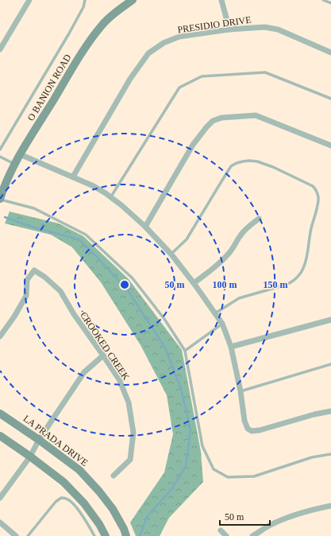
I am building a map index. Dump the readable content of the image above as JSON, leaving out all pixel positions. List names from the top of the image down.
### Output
{
  "streets": {
    "main road": ["O BANION ROAD", "LA PRADA DRIVE"],
    "street": ["PRESIDIO DRIVE", "CROOKED CREEK"]
  },
  "scale_bar": "50 m",
  "rings": ["50 m", "100 m", "150 m"]
}
